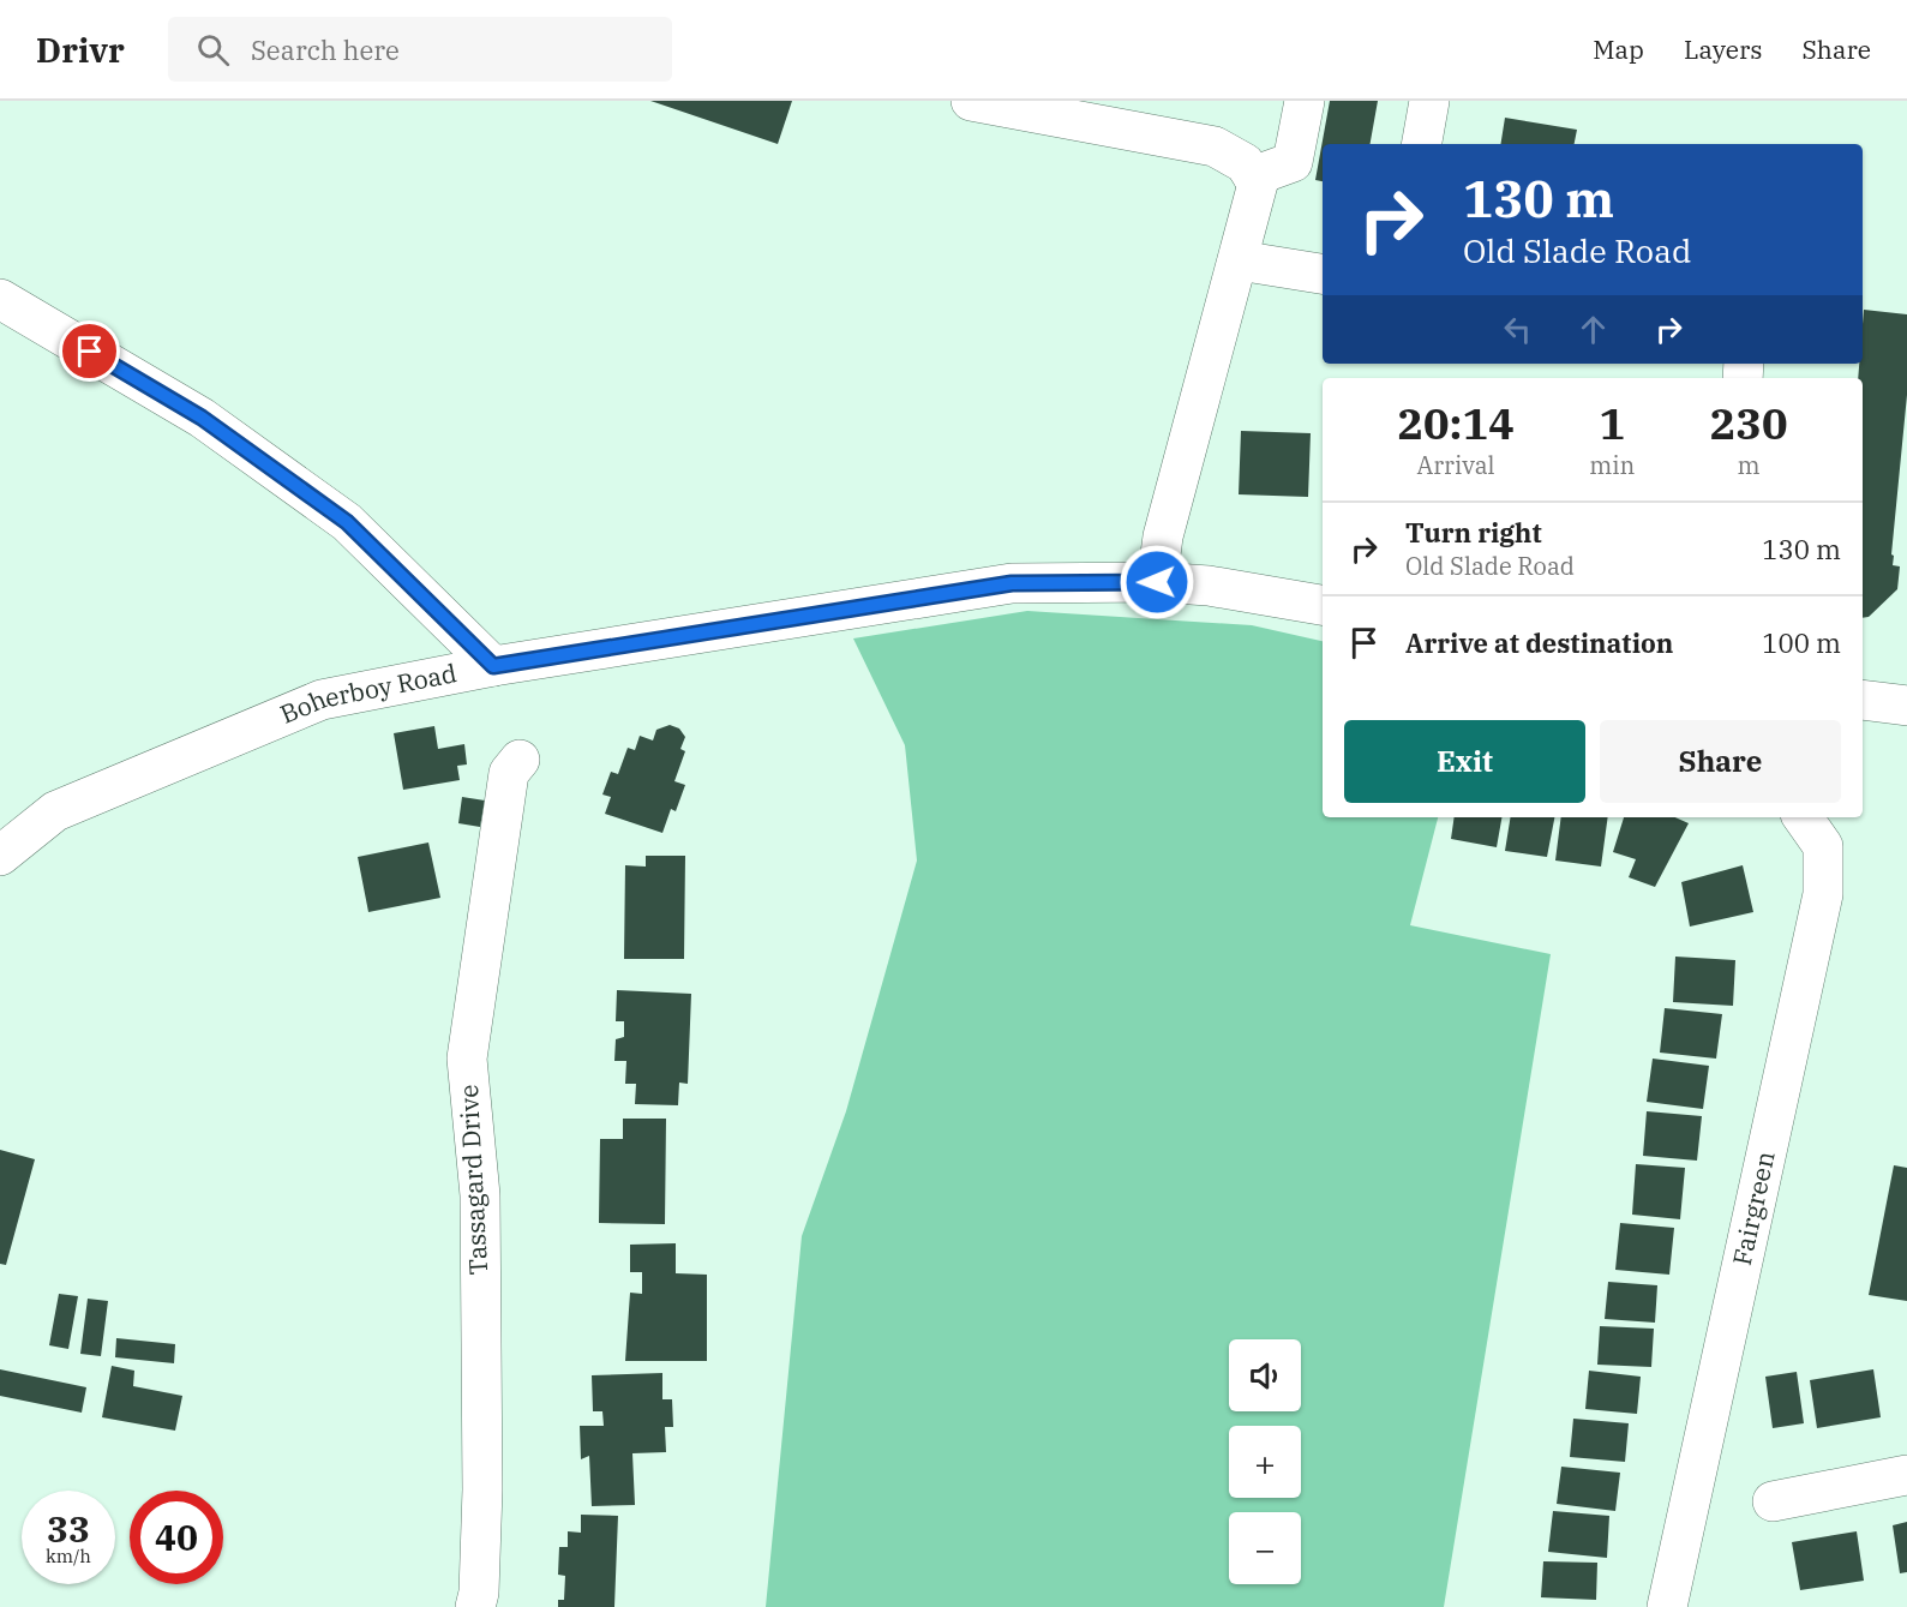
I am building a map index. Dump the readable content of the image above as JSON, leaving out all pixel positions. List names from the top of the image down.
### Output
{
  "streets": {
    "street": ["Boherboy Road", "Tassagard Drive", "Fairgreen"]
  },
  "page": {
    "header": "Drivr",
    "search": "Search here",
    "nav": ["Map", "Layers", "Share"],
    "turn": ["130 m", "Old Slade Road"],
    "eta": [
      "20:14",
      "Arrival",
      "1",
      "min",
      "230",
      "m"
    ],
    "list": [
      {
        "name": "Turn right",
        "note": "Old Slade Road",
        "value": "130 m"
      },
      {
        "name": "Arrive at destination",
        "value": "100 m"
      }
    ],
    "buttons": ["Exit", "Share"],
    "map_buttons": ["+", "−"],
    "speed": "33 km/h",
    "limit": "40"
  }
}
